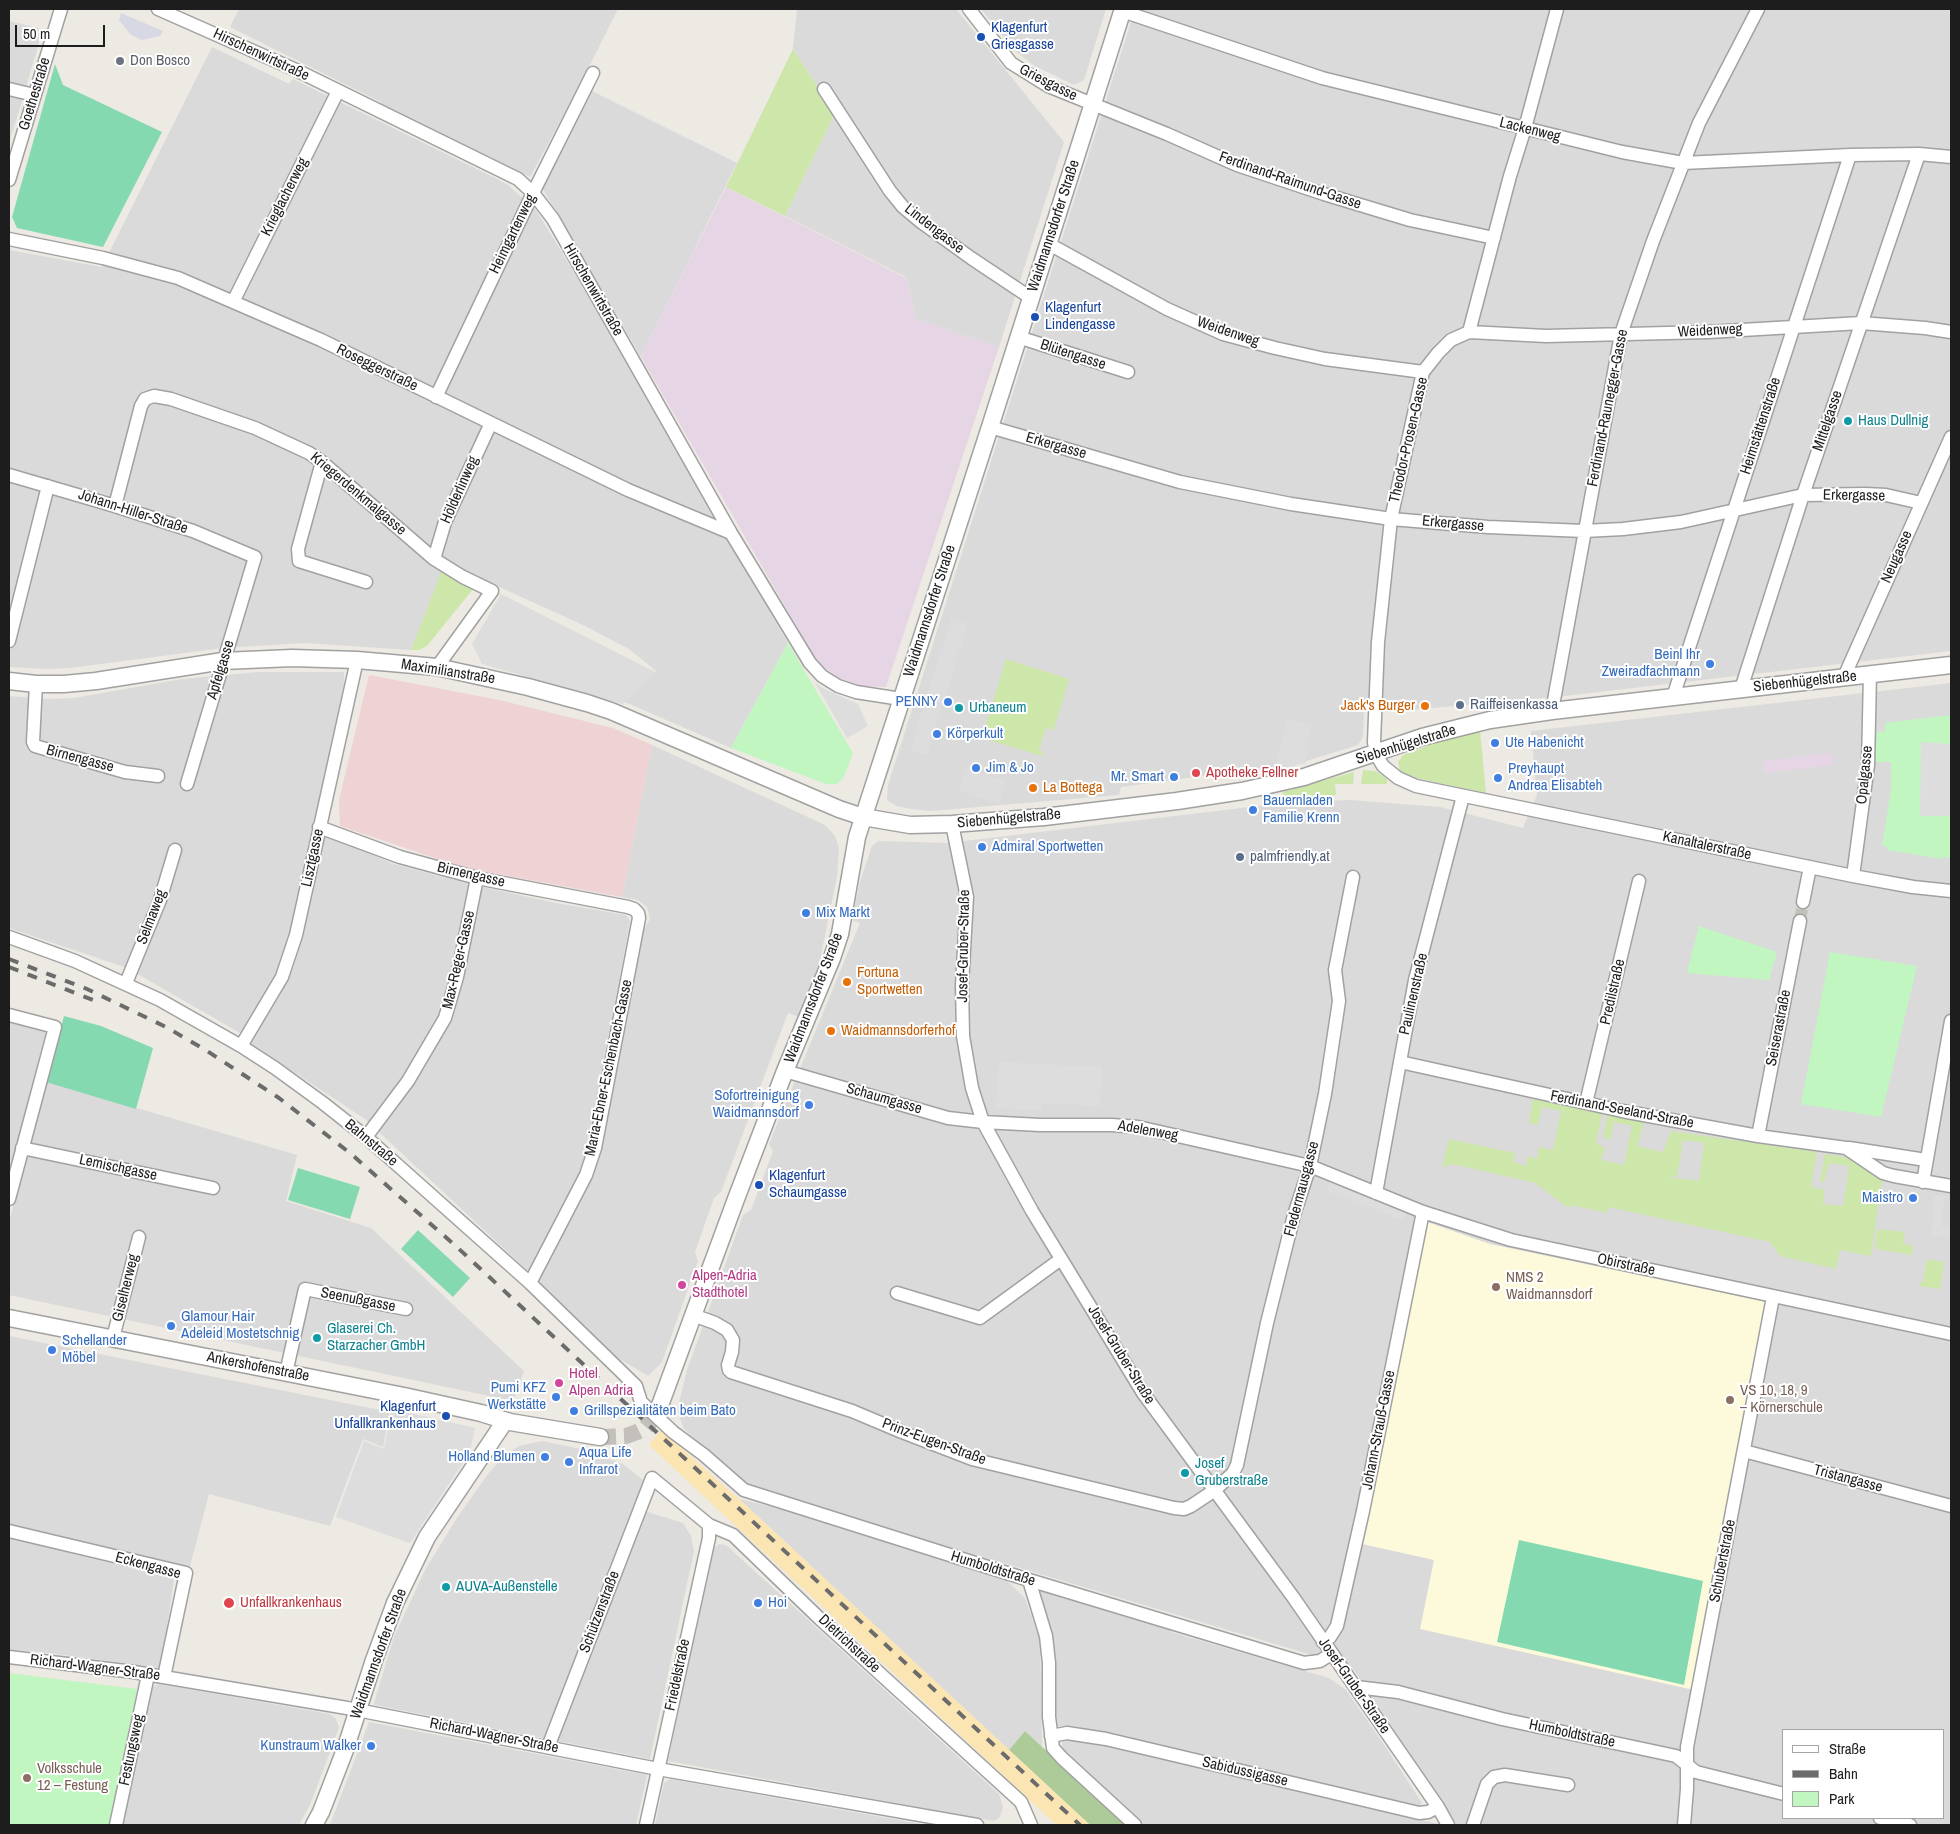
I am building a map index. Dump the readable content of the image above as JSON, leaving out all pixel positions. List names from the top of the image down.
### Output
{
  "streets": {
    "street": [
      "Hirschenwirtstraße",
      "Griesgasse",
      "Goethestraße",
      "Lackenweg",
      "Ferdinand-Raimund-Gasse",
      "Krieglacherweg",
      "Waidmannsdorfer Straße",
      "Lindengasse",
      "Heimgartenweg",
      "Weidenweg",
      "Blütengasse",
      "Roseggerstraße",
      "Ferdinand-Raunegger-Gasse",
      "Mittelgasse",
      "Heimstättenstraße",
      "Theodor-Prosen-Gasse",
      "Erkergasse",
      "Hölderlinweg",
      "Kriegerdenkmalgasse",
      "Johann-Hiller-Straße",
      "Neugasse",
      "Apfelgasse",
      "Maximilianstraße",
      "Siebenhügelstraße",
      "Birnengasse",
      "Opalgasse",
      "Kanaltalerstraße",
      "Lisztgasse",
      "Selmaweg",
      "Josef-Gruber-Straße",
      "Max-Reger-Gasse",
      "Predilstraße",
      "Paulinenstraße",
      "Seiserastraße",
      "Maria-Ebner-Eschenbach-Gasse",
      "Schaumgasse",
      "Ferdinand-Seeland-Straße",
      "Adelenweg",
      "Bahnstraße",
      "Lemischgasse",
      "Fledermausgasse",
      "Obirstraße",
      "Giselherweg",
      "Seenußgasse",
      "Ankershofenstraße",
      "Johann-Strauß-Gasse",
      "Prinz-Eugen-Straße",
      "Tristangasse",
      "Schubertstraße",
      "Eckengasse",
      "Humboldtstraße",
      "Schützenstraße",
      "Dietrichstraße",
      "Richard-Wagner-Straße",
      "Friedelstraße",
      "Festungsweg",
      "Sabidussigasse"
    ]
  },
  "crossings": [
    ["Hirschenwirtstraße", "Krieglacherweg"],
    ["Hirschenwirtstraße", "Waidmannsdorfer Straße"],
    ["Hirschenwirtstraße", "Heimgartenweg"],
    ["Hirschenwirtstraße", "Roseggerstraße"],
    ["Griesgasse", "Ferdinand-Raimund-Gasse"],
    ["Griesgasse", "Waidmannsdorfer Straße"],
    ["Lackenweg", "Waidmannsdorfer Straße"],
    ["Lackenweg", "Ferdinand-Raunegger-Gasse"],
    ["Lackenweg", "Mittelgasse"],
    ["Lackenweg", "Heimstättenstraße"],
    ["Ferdinand-Raimund-Gasse", "Waidmannsdorfer Straße"],
    ["Krieglacherweg", "Roseggerstraße"],
    ["Waidmannsdorfer Straße", "Lindengasse"],
    ["Waidmannsdorfer Straße", "Weidenweg"],
    ["Waidmannsdorfer Straße", "Blütengasse"],
    ["Waidmannsdorfer Straße", "Erkergasse"],
    ["Waidmannsdorfer Straße", "Maximilianstraße"],
    ["Waidmannsdorfer Straße", "Siebenhügelstraße"],
    ["Waidmannsdorfer Straße", "Schaumgasse"],
    ["Waidmannsdorfer Straße", "Ankershofenstraße"],
    ["Waidmannsdorfer Straße", "Prinz-Eugen-Straße"],
    ["Waidmannsdorfer Straße", "Richard-Wagner-Straße"],
    ["Heimgartenweg", "Roseggerstraße"],
    ["Weidenweg", "Ferdinand-Raunegger-Gasse"],
    ["Weidenweg", "Mittelgasse"],
    ["Weidenweg", "Heimstättenstraße"],
    ["Weidenweg", "Theodor-Prosen-Gasse"],
    ["Roseggerstraße", "Hölderlinweg"],
    ["Ferdinand-Raunegger-Gasse", "Erkergasse"],
    ["Ferdinand-Raunegger-Gasse", "Siebenhügelstraße"],
    ["Mittelgasse", "Erkergasse"],
    ["Mittelgasse", "Siebenhügelstraße"],
    ["Heimstättenstraße", "Erkergasse"],
    ["Heimstättenstraße", "Siebenhügelstraße"],
    ["Theodor-Prosen-Gasse", "Erkergasse"],
    ["Theodor-Prosen-Gasse", "Siebenhügelstraße"],
    ["Theodor-Prosen-Gasse", "Kanaltalerstraße"],
    ["Erkergasse", "Neugasse"],
    ["Hölderlinweg", "Kriegerdenkmalgasse"],
    ["Kriegerdenkmalgasse", "Johann-Hiller-Straße"],
    ["Kriegerdenkmalgasse", "Maximilianstraße"],
    ["Johann-Hiller-Straße", "Apfelgasse"],
    ["Neugasse", "Siebenhügelstraße"],
    ["Apfelgasse", "Maximilianstraße"],
    ["Maximilianstraße", "Siebenhügelstraße"],
    ["Maximilianstraße", "Birnengasse"],
    ["Maximilianstraße", "Lisztgasse"],
    ["Siebenhügelstraße", "Opalgasse"],
    ["Siebenhügelstraße", "Kanaltalerstraße"],
    ["Siebenhügelstraße", "Josef-Gruber-Straße"],
    ["Birnengasse", "Lisztgasse"],
    ["Birnengasse", "Max-Reger-Gasse"],
    ["Birnengasse", "Maria-Ebner-Eschenbach-Gasse"],
    ["Opalgasse", "Kanaltalerstraße"],
    ["Kanaltalerstraße", "Paulinenstraße"],
    ["Lisztgasse", "Bahnstraße"],
    ["Selmaweg", "Bahnstraße"],
    ["Josef-Gruber-Straße", "Schaumgasse"],
    ["Josef-Gruber-Straße", "Adelenweg"],
    ["Josef-Gruber-Straße", "Fledermausgasse"],
    ["Josef-Gruber-Straße", "Johann-Strauß-Gasse"],
    ["Josef-Gruber-Straße", "Prinz-Eugen-Straße"],
    ["Josef-Gruber-Straße", "Humboldtstraße"],
    ["Josef-Gruber-Straße", "Sabidussigasse"],
    ["Max-Reger-Gasse", "Bahnstraße"],
    ["Predilstraße", "Ferdinand-Seeland-Straße"],
    ["Paulinenstraße", "Ferdinand-Seeland-Straße"],
    ["Paulinenstraße", "Obirstraße"],
    ["Seiserastraße", "Ferdinand-Seeland-Straße"],
    ["Maria-Ebner-Eschenbach-Gasse", "Bahnstraße"],
    ["Schaumgasse", "Adelenweg"],
    ["Adelenweg", "Fledermausgasse"],
    ["Adelenweg", "Obirstraße"],
    ["Bahnstraße", "Humboldtstraße"],
    ["Fledermausgasse", "Obirstraße"],
    ["Fledermausgasse", "Prinz-Eugen-Straße"],
    ["Obirstraße", "Johann-Strauß-Gasse"],
    ["Obirstraße", "Schubertstraße"],
    ["Giselherweg", "Ankershofenstraße"],
    ["Seenußgasse", "Ankershofenstraße"],
    ["Tristangasse", "Schubertstraße"],
    ["Schubertstraße", "Humboldtstraße"],
    ["Eckengasse", "Richard-Wagner-Straße"],
    ["Schützenstraße", "Dietrichstraße"],
    ["Schützenstraße", "Richard-Wagner-Straße"],
    ["Dietrichstraße", "Friedelstraße"],
    ["Richard-Wagner-Straße", "Friedelstraße"],
    ["Richard-Wagner-Straße", "Festungsweg"]
  ],
  "places": [
    "Klagenfurt Griesgasse",
    "Don Bosco",
    "Klagenfurt Lindengasse",
    "Haus Dullnig",
    "Beinl Ihr Zweiradfachmann",
    "PENNY",
    "Raiffeisenkassa",
    "Jack's Burger",
    "Urbaneum",
    "Körperkult",
    "Ute Habenicht",
    "Jim & Jo",
    "Apotheke Fellner",
    "Mr. Smart",
    "Preyhaupt Andrea Elisabteh",
    "La Bottega",
    "Bauernladen Familie Krenn",
    "Admiral Sportwetten",
    "palmfriendly.at",
    "Mix Markt",
    "Fortuna Sportwetten",
    "Waidmannsdorferhof",
    "Sofortreinigung Waidmannsdorf",
    "Klagenfurt Schaumgasse",
    "Maistro",
    "Alpen-Adria Stadthotel",
    "NMS 2 Waidmannsdorf",
    "Glamour Hair Adeleid Mostetschnig",
    "Glaserei Ch. Starzacher GmbH",
    "Schellander Möbel",
    "Hotel Alpen Adria",
    "Pumi KFZ Werkstätte",
    "VS 10, 18, 9 – Körnerschule",
    "Grillspezialitäten beim Bato",
    "Klagenfurt Unfallkrankenhaus",
    "Holland Blumen",
    "Aqua Life Infrarot",
    "Josef Gruberstraße",
    "AUVA-Außenstelle",
    "Unfallkrankenhaus",
    "Hoi",
    "Kunstraum Walker",
    "Volksschule 12 – Festung"
  ],
  "legend": ["Straße", "Bahn", "Park"],
  "scale_bar": "50 m"
}
